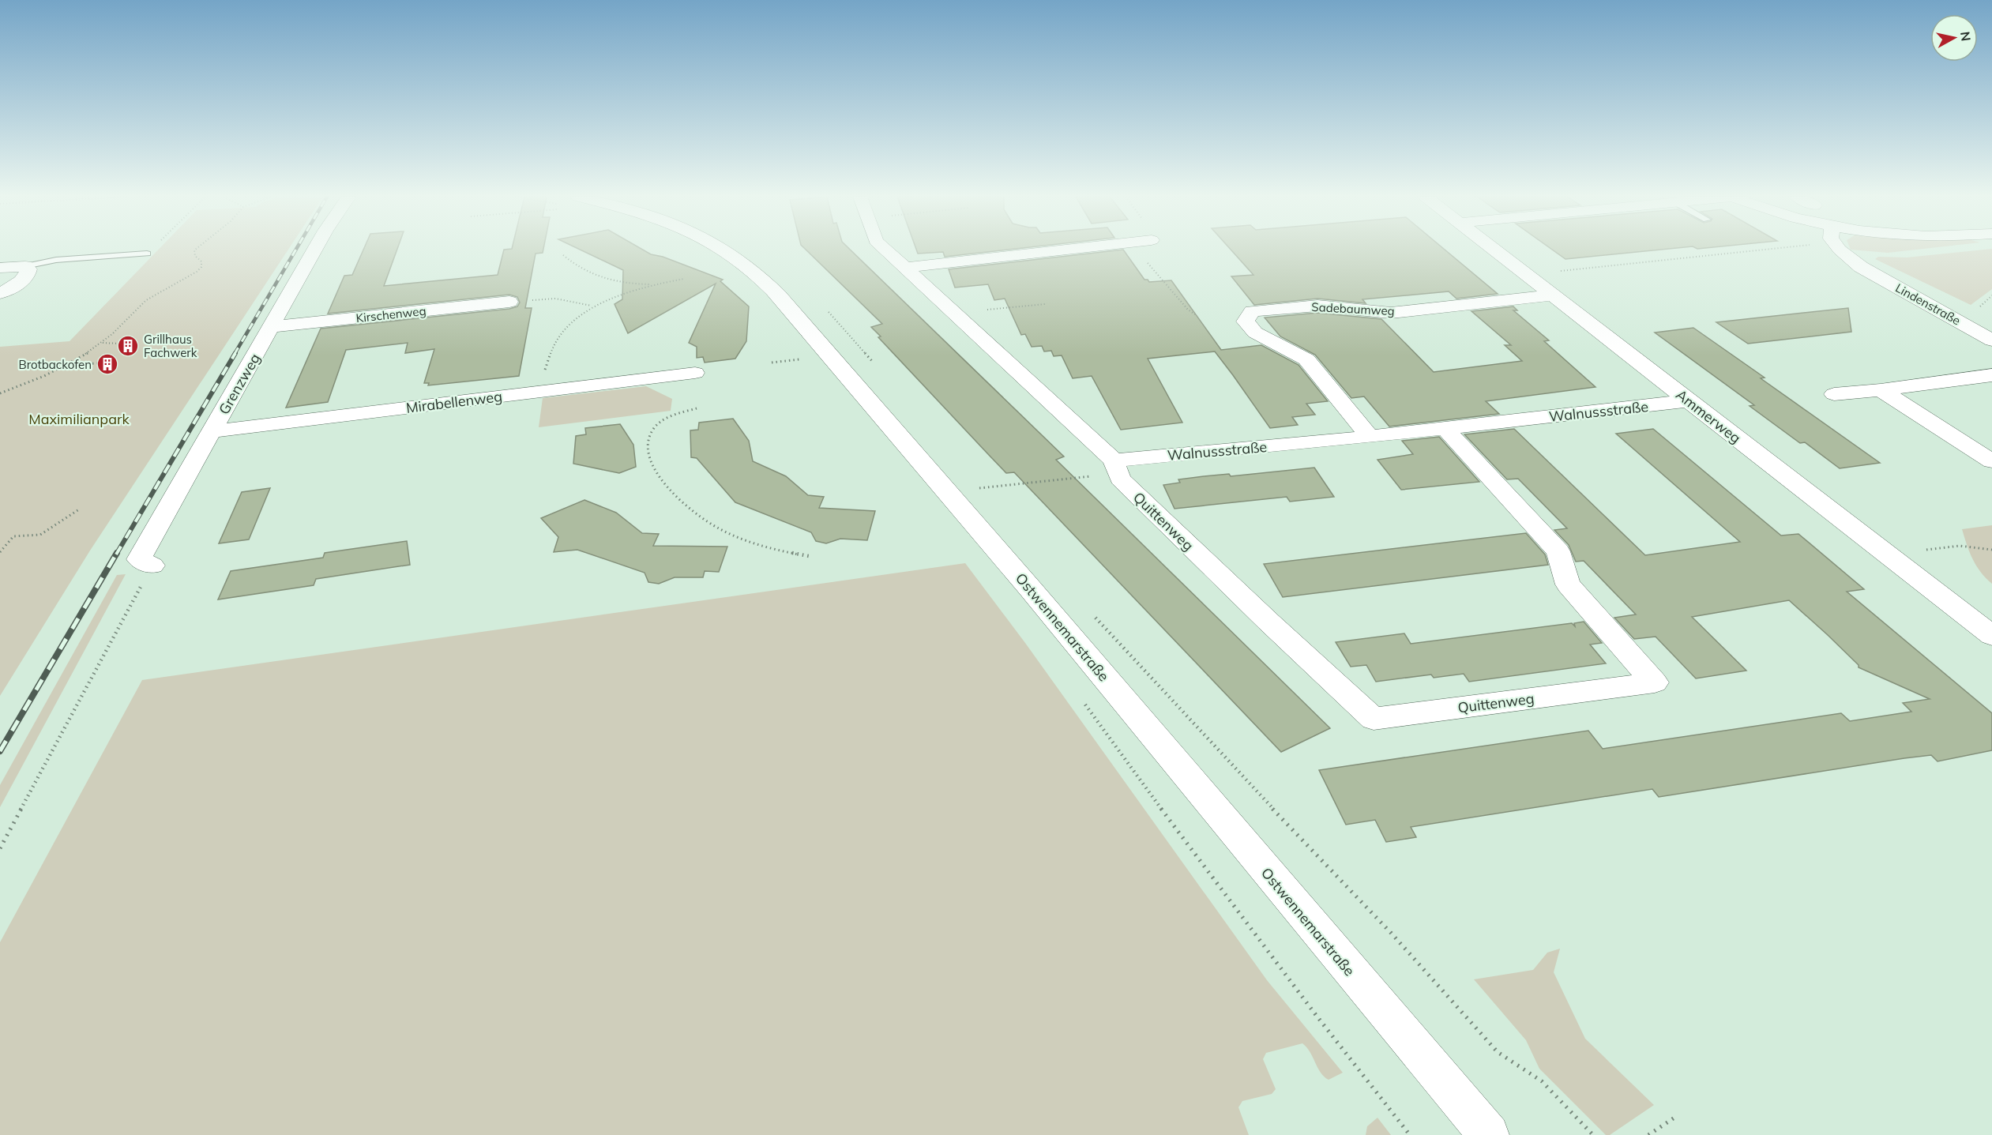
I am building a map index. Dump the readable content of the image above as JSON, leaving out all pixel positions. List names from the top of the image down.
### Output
{
  "streets": {
    "street": [
      "Lindenstraße",
      "Sadebaumweg",
      "Kirschenweg",
      "Grenzweg",
      "Mirabellenweg",
      "Walnussstraße",
      "Ammerweg",
      "Quittenweg",
      "Ostwennemarstraße"
    ]
  },
  "crossings": [
    ["Sadebaumweg", "Walnussstraße"],
    ["Sadebaumweg", "Ammerweg"],
    ["Kirschenweg", "Grenzweg"],
    ["Grenzweg", "Mirabellenweg"],
    ["Walnussstraße", "Ammerweg"],
    ["Walnussstraße", "Quittenweg"]
  ],
  "parks": ["Maximilianpark"],
  "places": {
    "building": ["Grillhaus Fachwerk", "Brotbackofen"]
  },
  "north": "right"
}
